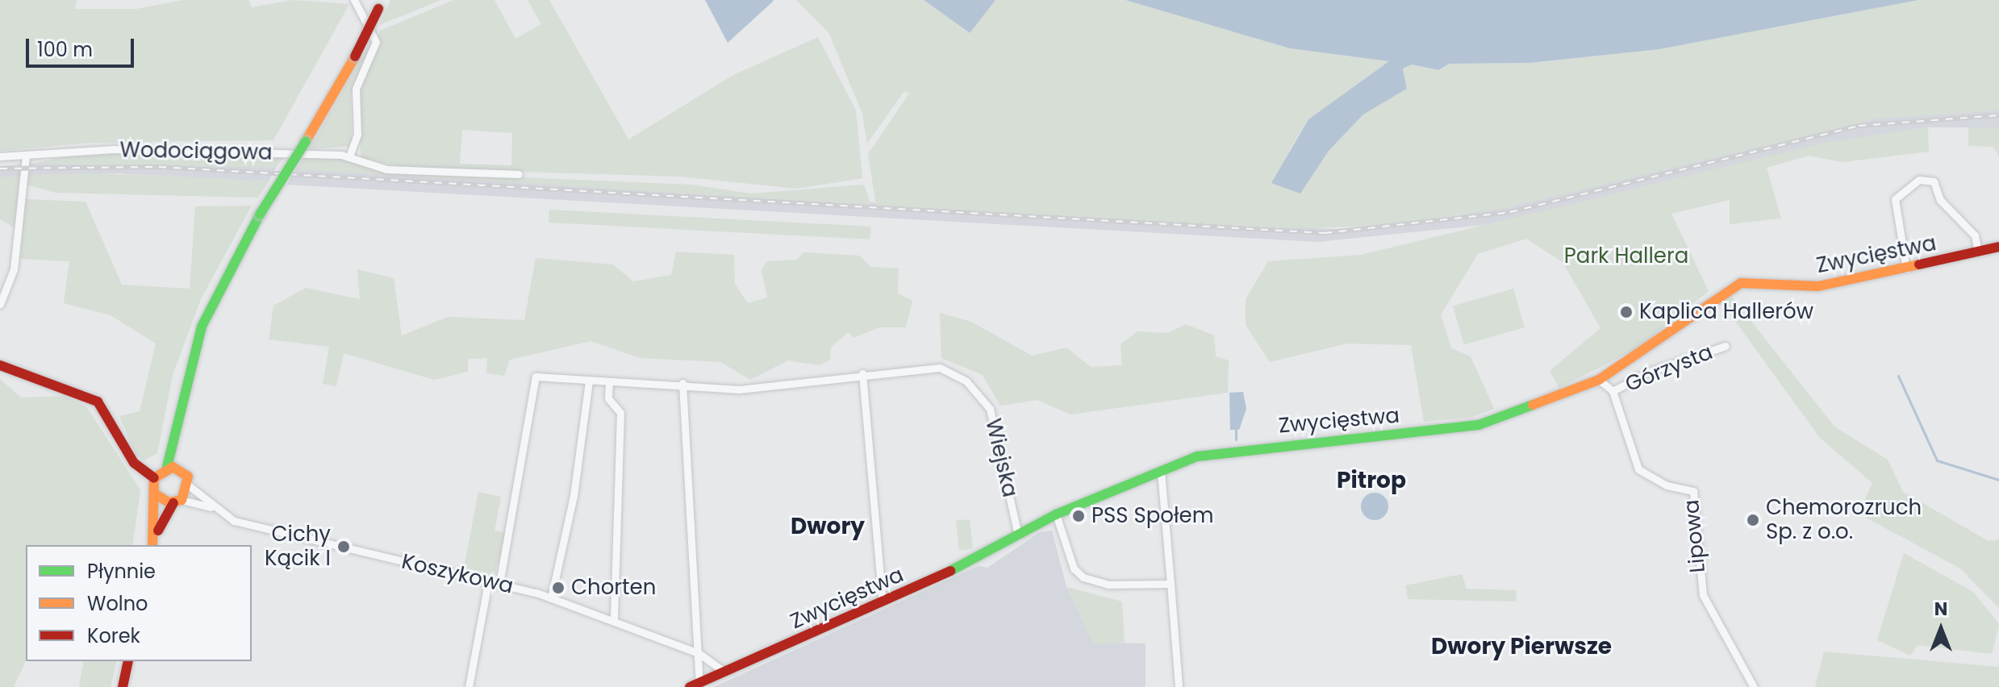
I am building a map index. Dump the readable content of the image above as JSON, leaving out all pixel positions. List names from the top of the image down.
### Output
{
  "streets": {
    "street": [
      "Wodociągowa",
      "Zwycięstwa",
      "Górzysta",
      "Wiejska",
      "Lipowa",
      "Koszykowa"
    ]
  },
  "crossings": [
    ["Zwycięstwa", "Wiejska"],
    ["Zwycięstwa", "Koszykowa"],
    ["Górzysta", "Lipowa"],
    ["Wiejska", "Koszykowa"]
  ],
  "districts": ["Pitrop", "Dwory", "Dwory Pierwsze"],
  "parks": ["Park Hallera"],
  "places": [
    "Kaplica Hallerów",
    "PSS Społem",
    "Chemorozruch Sp. z o.o.",
    "Cichy Kącik I",
    "Chorten"
  ],
  "legend": ["Płynnie", "Wolno", "Korek"],
  "scale_bar": "100 m",
  "north": "top"
}
